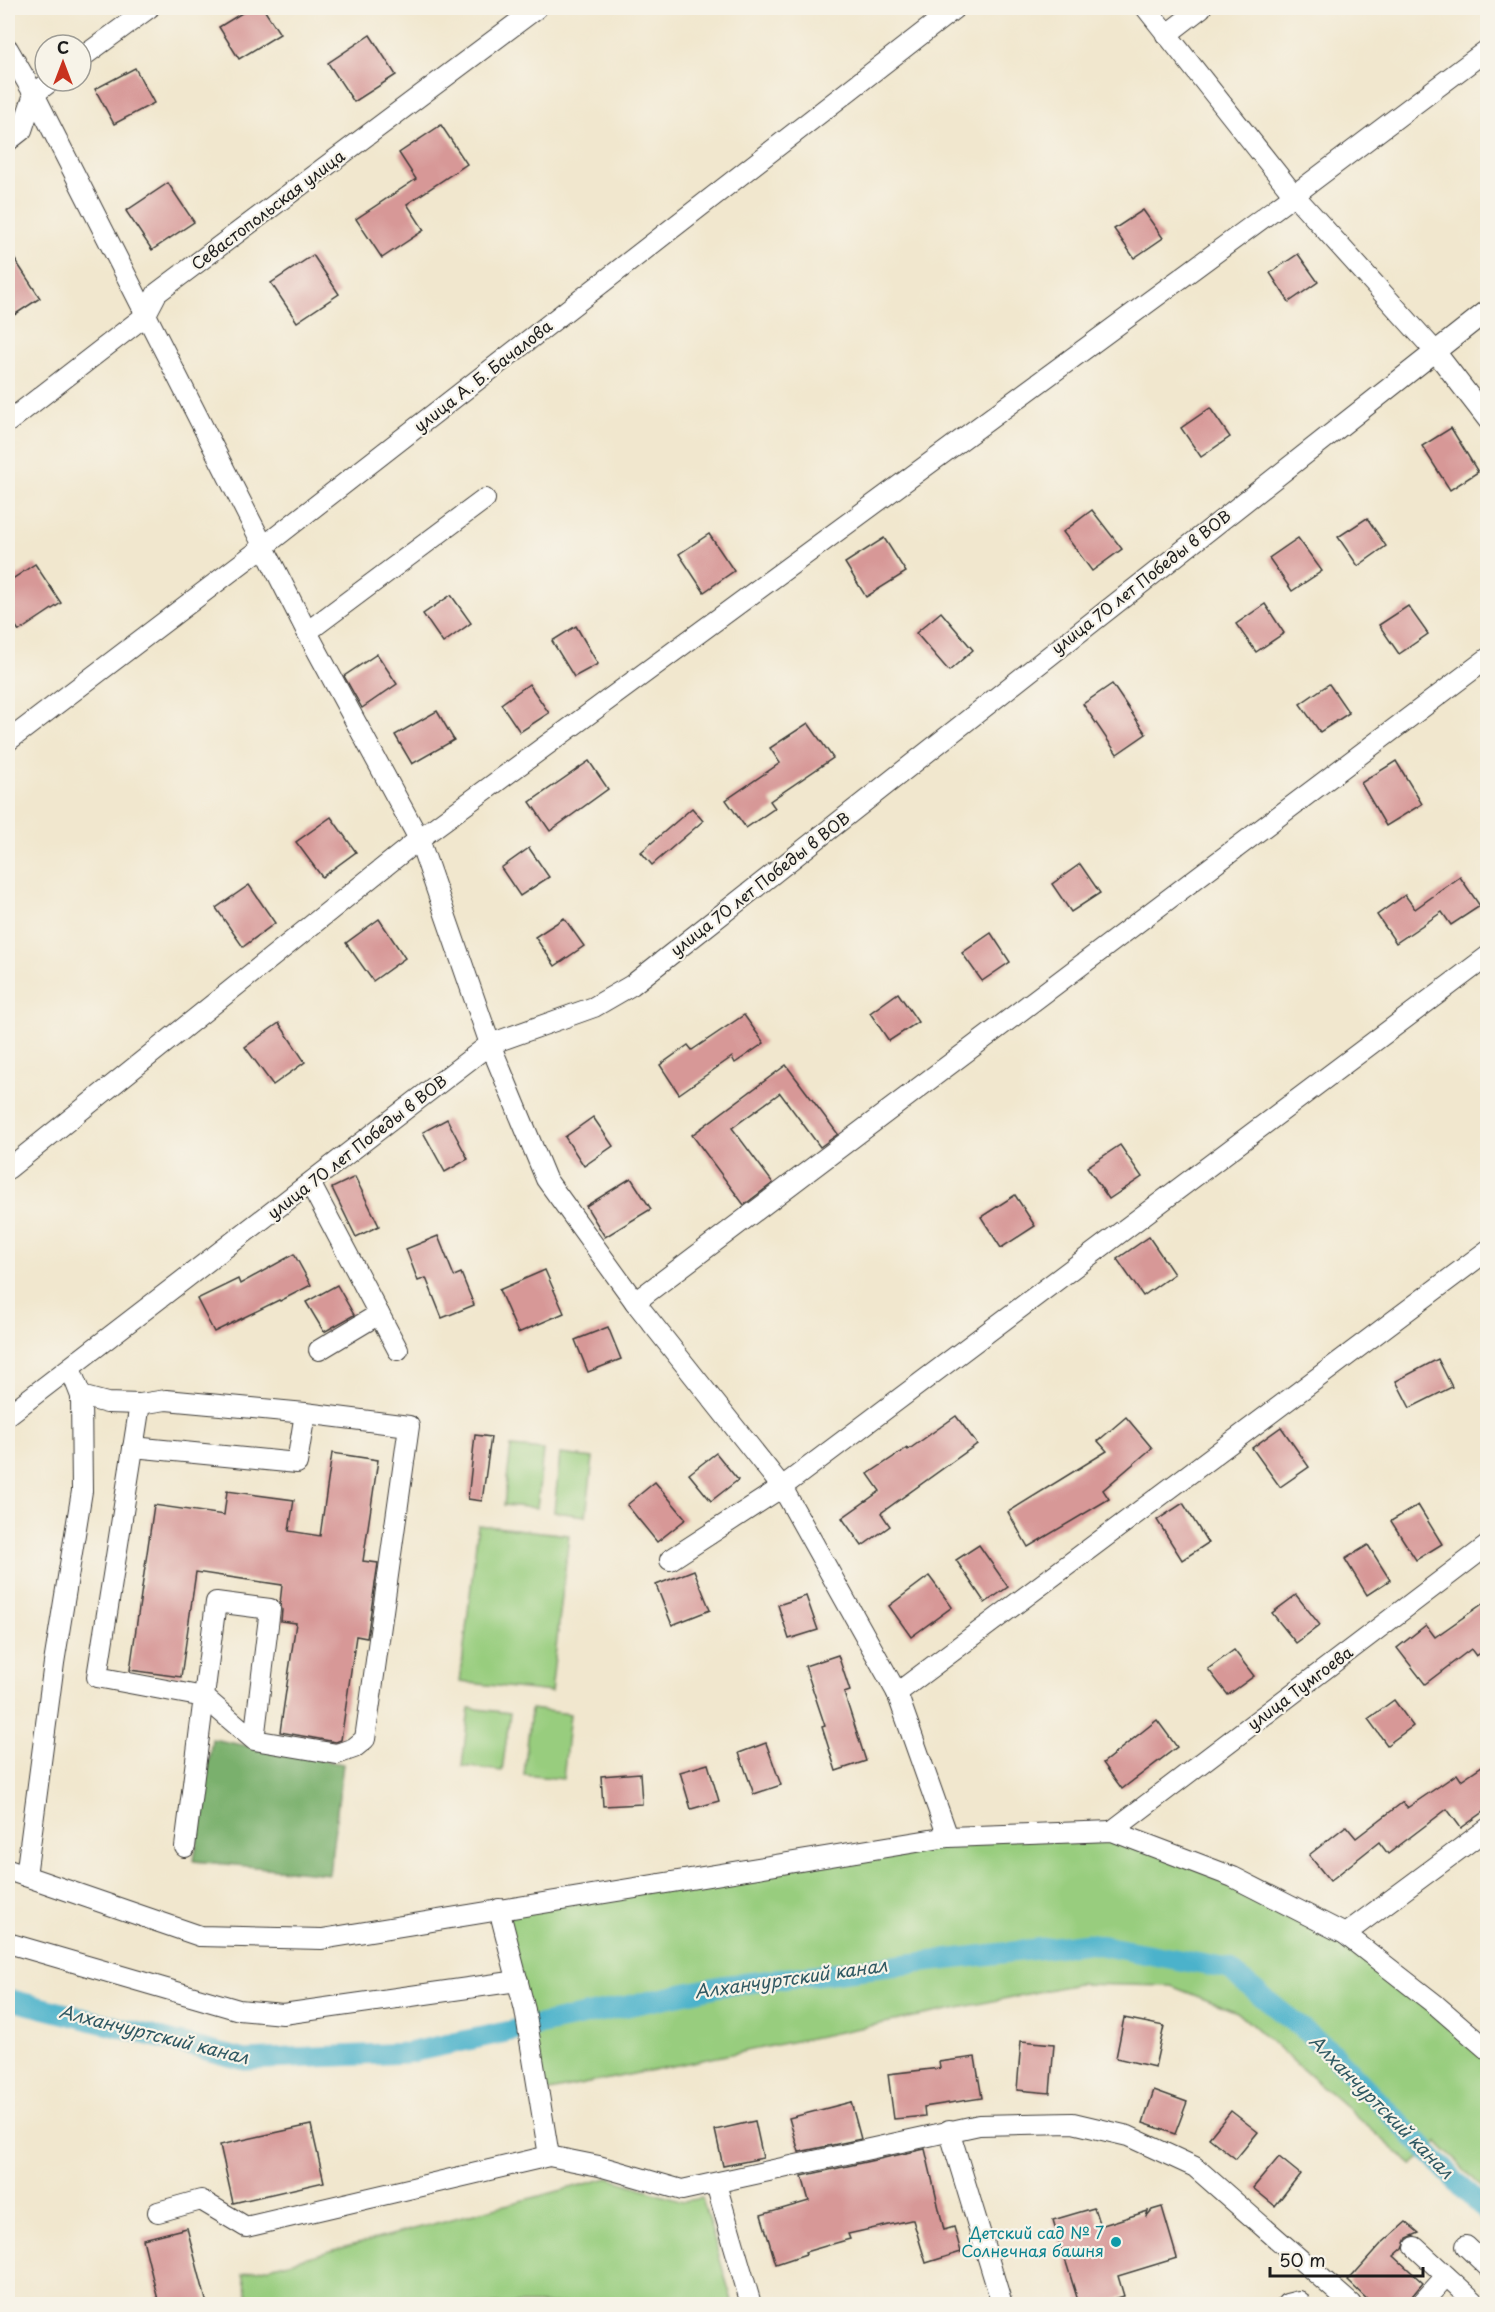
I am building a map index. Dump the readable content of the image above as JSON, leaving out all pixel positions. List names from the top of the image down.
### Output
{
  "streets": {
    "street": [
      "Севастопольская улица",
      "улица А. Б. Бачалова",
      "улица 70 лет Победы в ВОВ",
      "улица Тумгоева"
    ]
  },
  "water": ["Алханчуртский канал"],
  "places": ["Детский сад № 7 Солнечная башня"],
  "scale_bar": "50 m",
  "north": "top"
}
